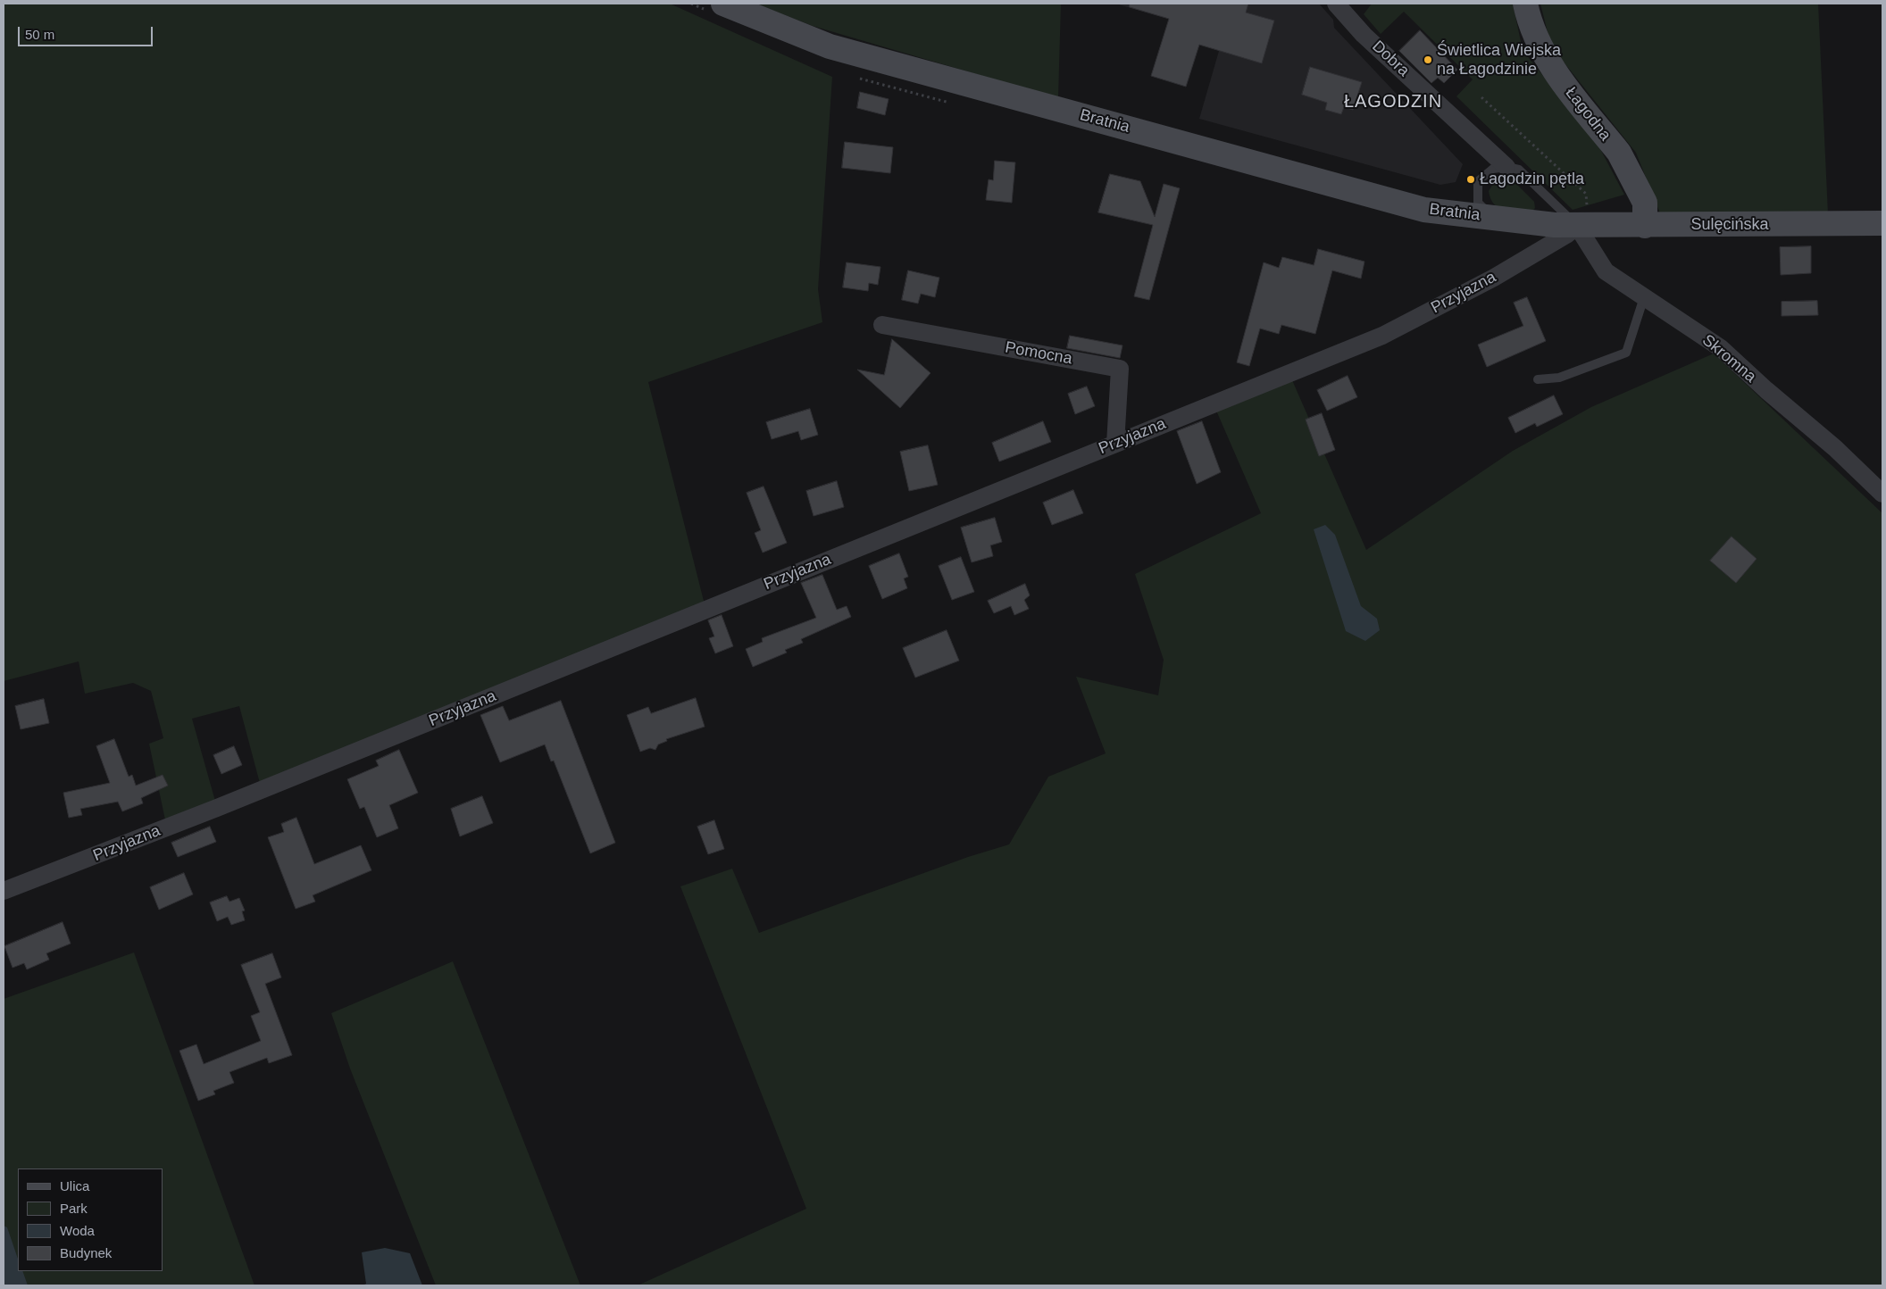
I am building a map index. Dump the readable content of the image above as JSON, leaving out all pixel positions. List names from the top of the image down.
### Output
{
  "streets": {
    "street": [
      "Dobra",
      "Łagodna",
      "Bratnia",
      "Sulęcińska",
      "Przyjazna",
      "Pomocna",
      "Skromna"
    ]
  },
  "crossings": [
    ["Łagodna", "Sulęcińska"],
    ["Bratnia", "Sulęcińska"],
    ["Bratnia", "Przyjazna"],
    ["Bratnia", "Skromna"],
    ["Sulęcińska", "Przyjazna"],
    ["Sulęcińska", "Skromna"],
    ["Przyjazna", "Pomocna"],
    ["Przyjazna", "Skromna"]
  ],
  "districts": ["ŁAGODZIN"],
  "places": ["Świetlica Wiejska na Łagodzinie", "Łagodzin pętla"],
  "legend": [
    "Ulica",
    "Park",
    "Woda",
    "Budynek"
  ],
  "scale_bar": "50 m"
}
